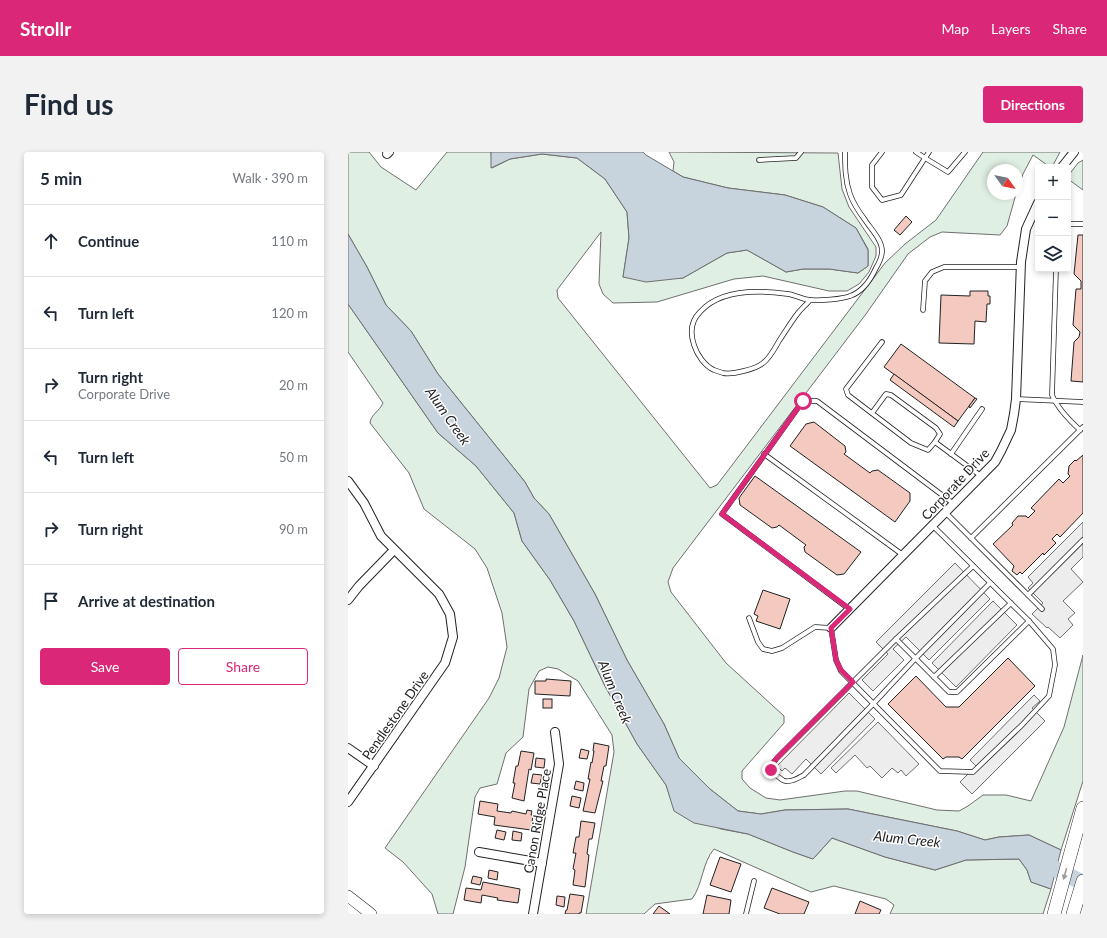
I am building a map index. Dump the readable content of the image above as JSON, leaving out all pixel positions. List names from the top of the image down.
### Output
{
  "streets": {
    "street": ["Corporate Drive", "Pendlestone Drive", "Canon Ridge Place"]
  },
  "water": ["Alum Creek"],
  "north": "bottom right",
  "page": {
    "header": "Strollr",
    "nav": ["Map", "Layers", "Share"],
    "buttons": [
      "Directions",
      ["Save", "Share"]
    ],
    "title": "Find us",
    "heading": ["5 min", "Walk · 390 m"],
    "map_buttons": ["+", "−"],
    "list": [
      ["Continue", "110 m"],
      ["Turn left", "120 m"],
      ["Turn right", "Corporate Drive", "20 m"],
      ["Turn left", "50 m"],
      ["Turn right", "90 m"],
      "Arrive at destination"
    ]
  }
}
